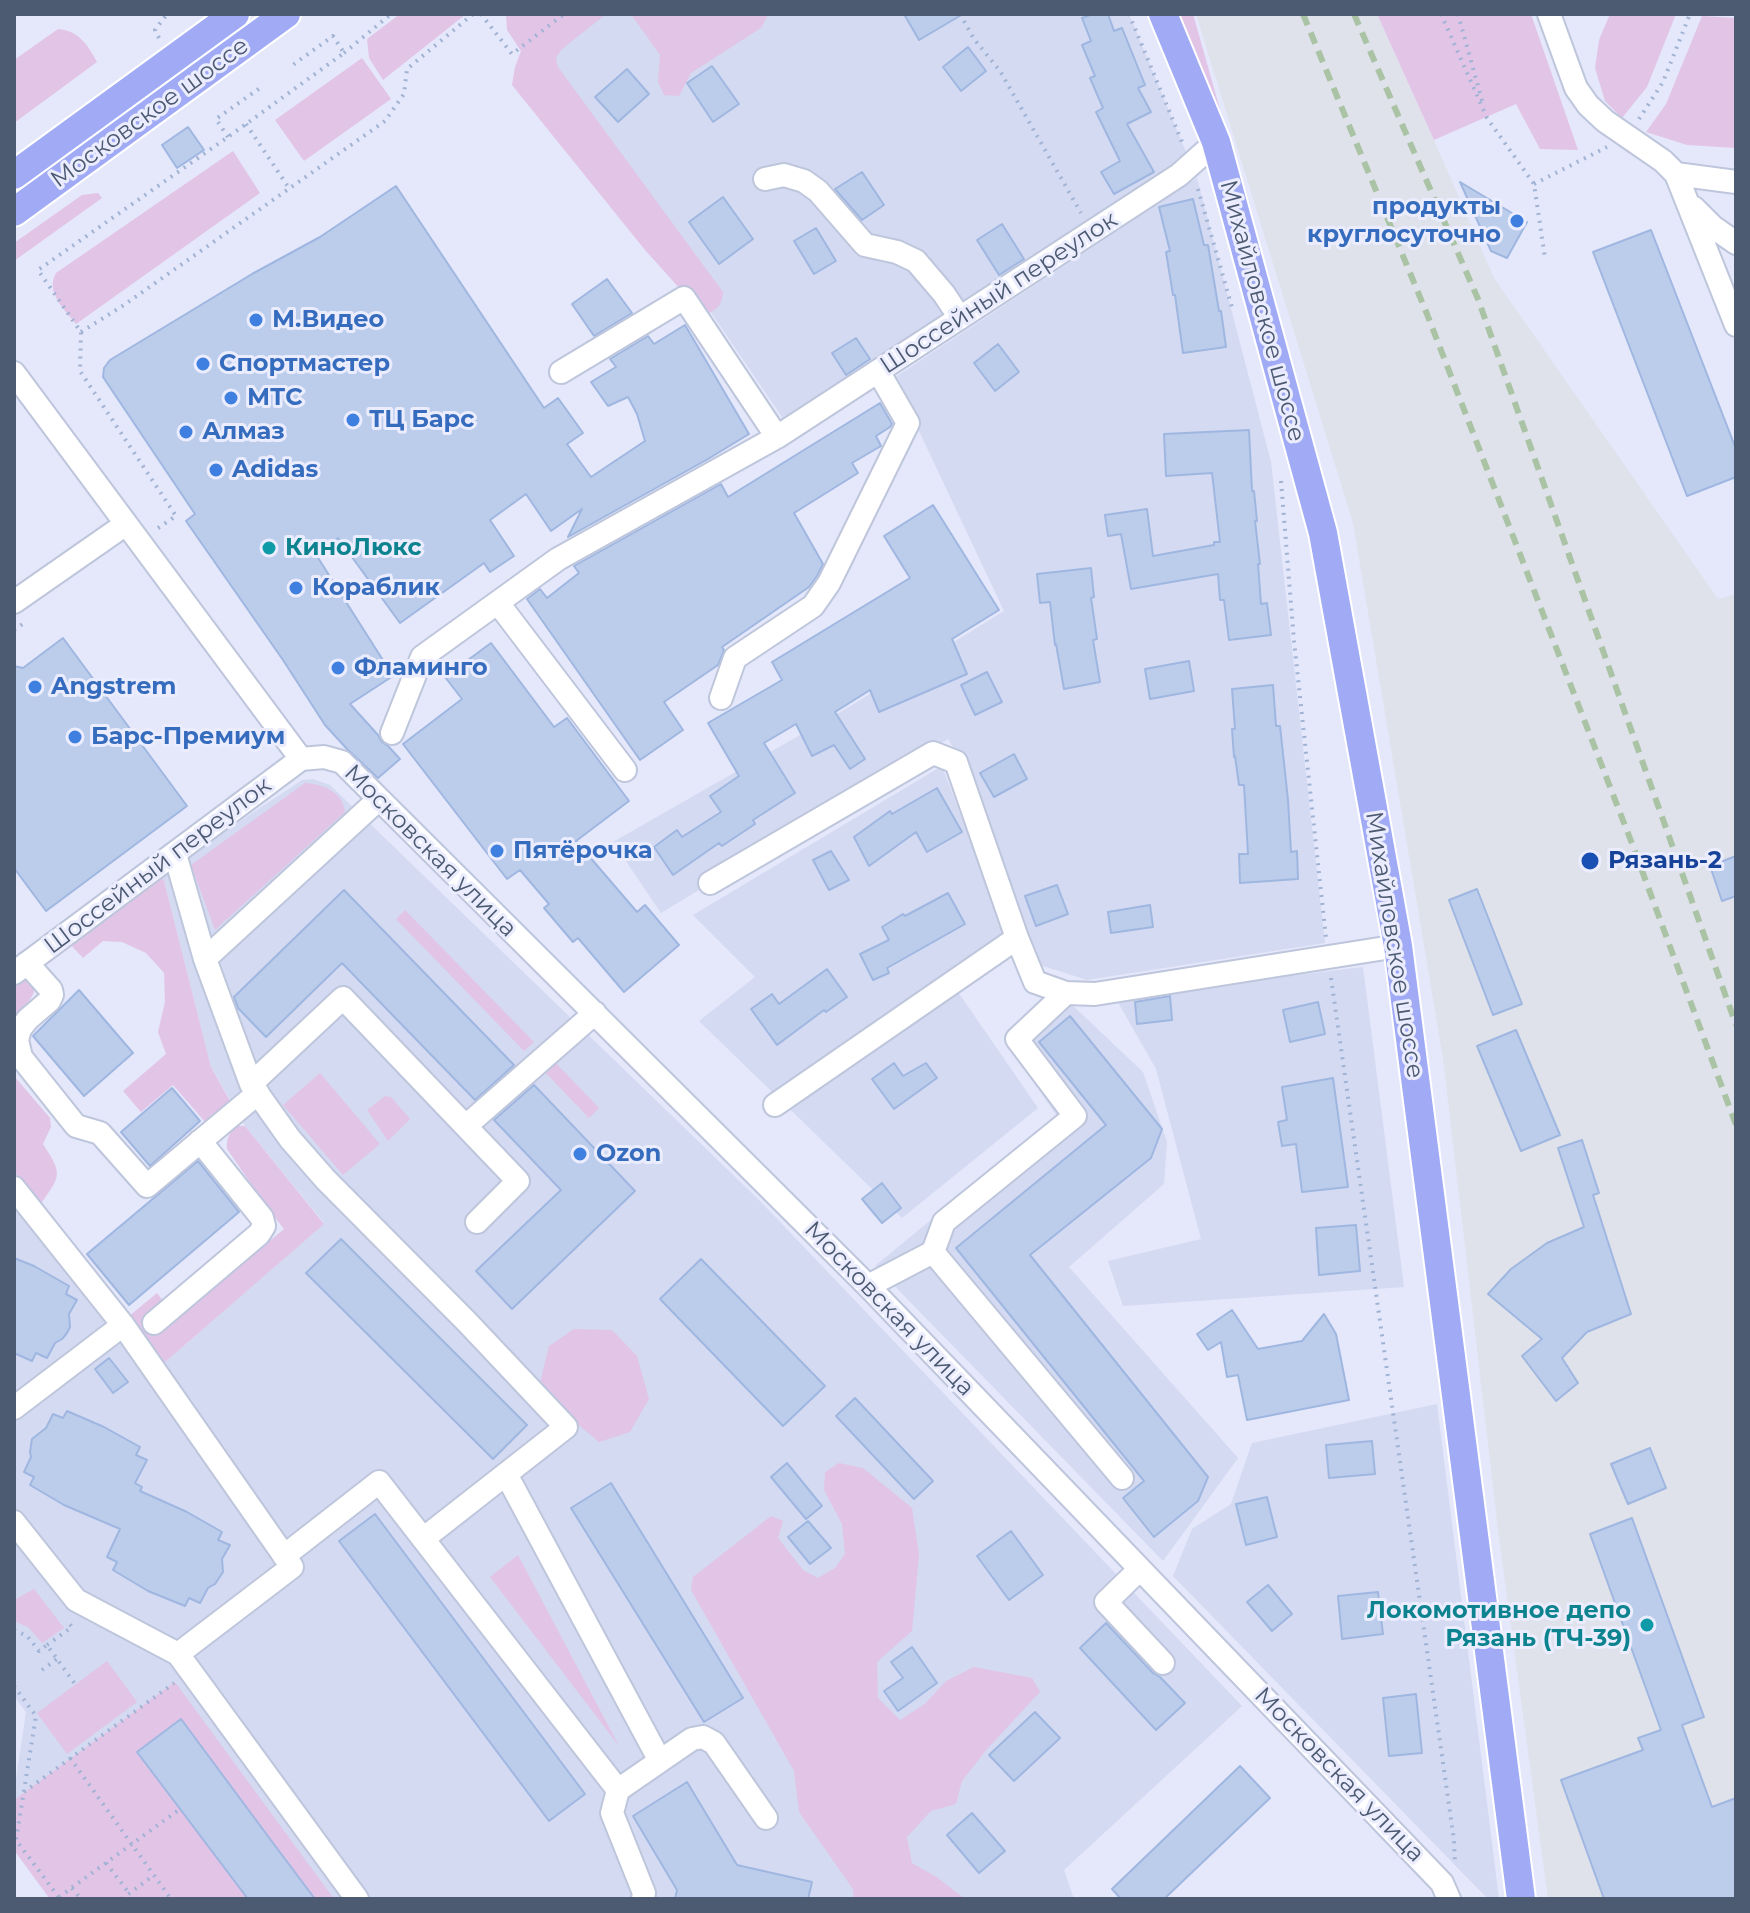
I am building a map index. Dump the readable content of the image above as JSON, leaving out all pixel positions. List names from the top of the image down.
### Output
{
  "streets": {
    "main road": ["Московское шоссе", "Михайловское шоссе"],
    "street": ["Шоссейный переулок", "Московская улица"]
  },
  "crossings": [
    ["Шоссейный переулок", "Михайловское шоссе"],
    ["Шоссейный переулок", "Московская улица"]
  ],
  "places": [
    "продукты круглосуточно",
    "М.Видео",
    "Спортмастер",
    "МТС",
    "ТЦ Барс",
    "Алмаз",
    "Adidas",
    "КиноЛюкс",
    "Кораблик",
    "Фламинго",
    "Angstrem",
    "Барс-Премиум",
    "Пятёрочка",
    "Рязань-2",
    "Ozon",
    "Локомотивное депо Рязань (ТЧ-39)"
  ]
}
